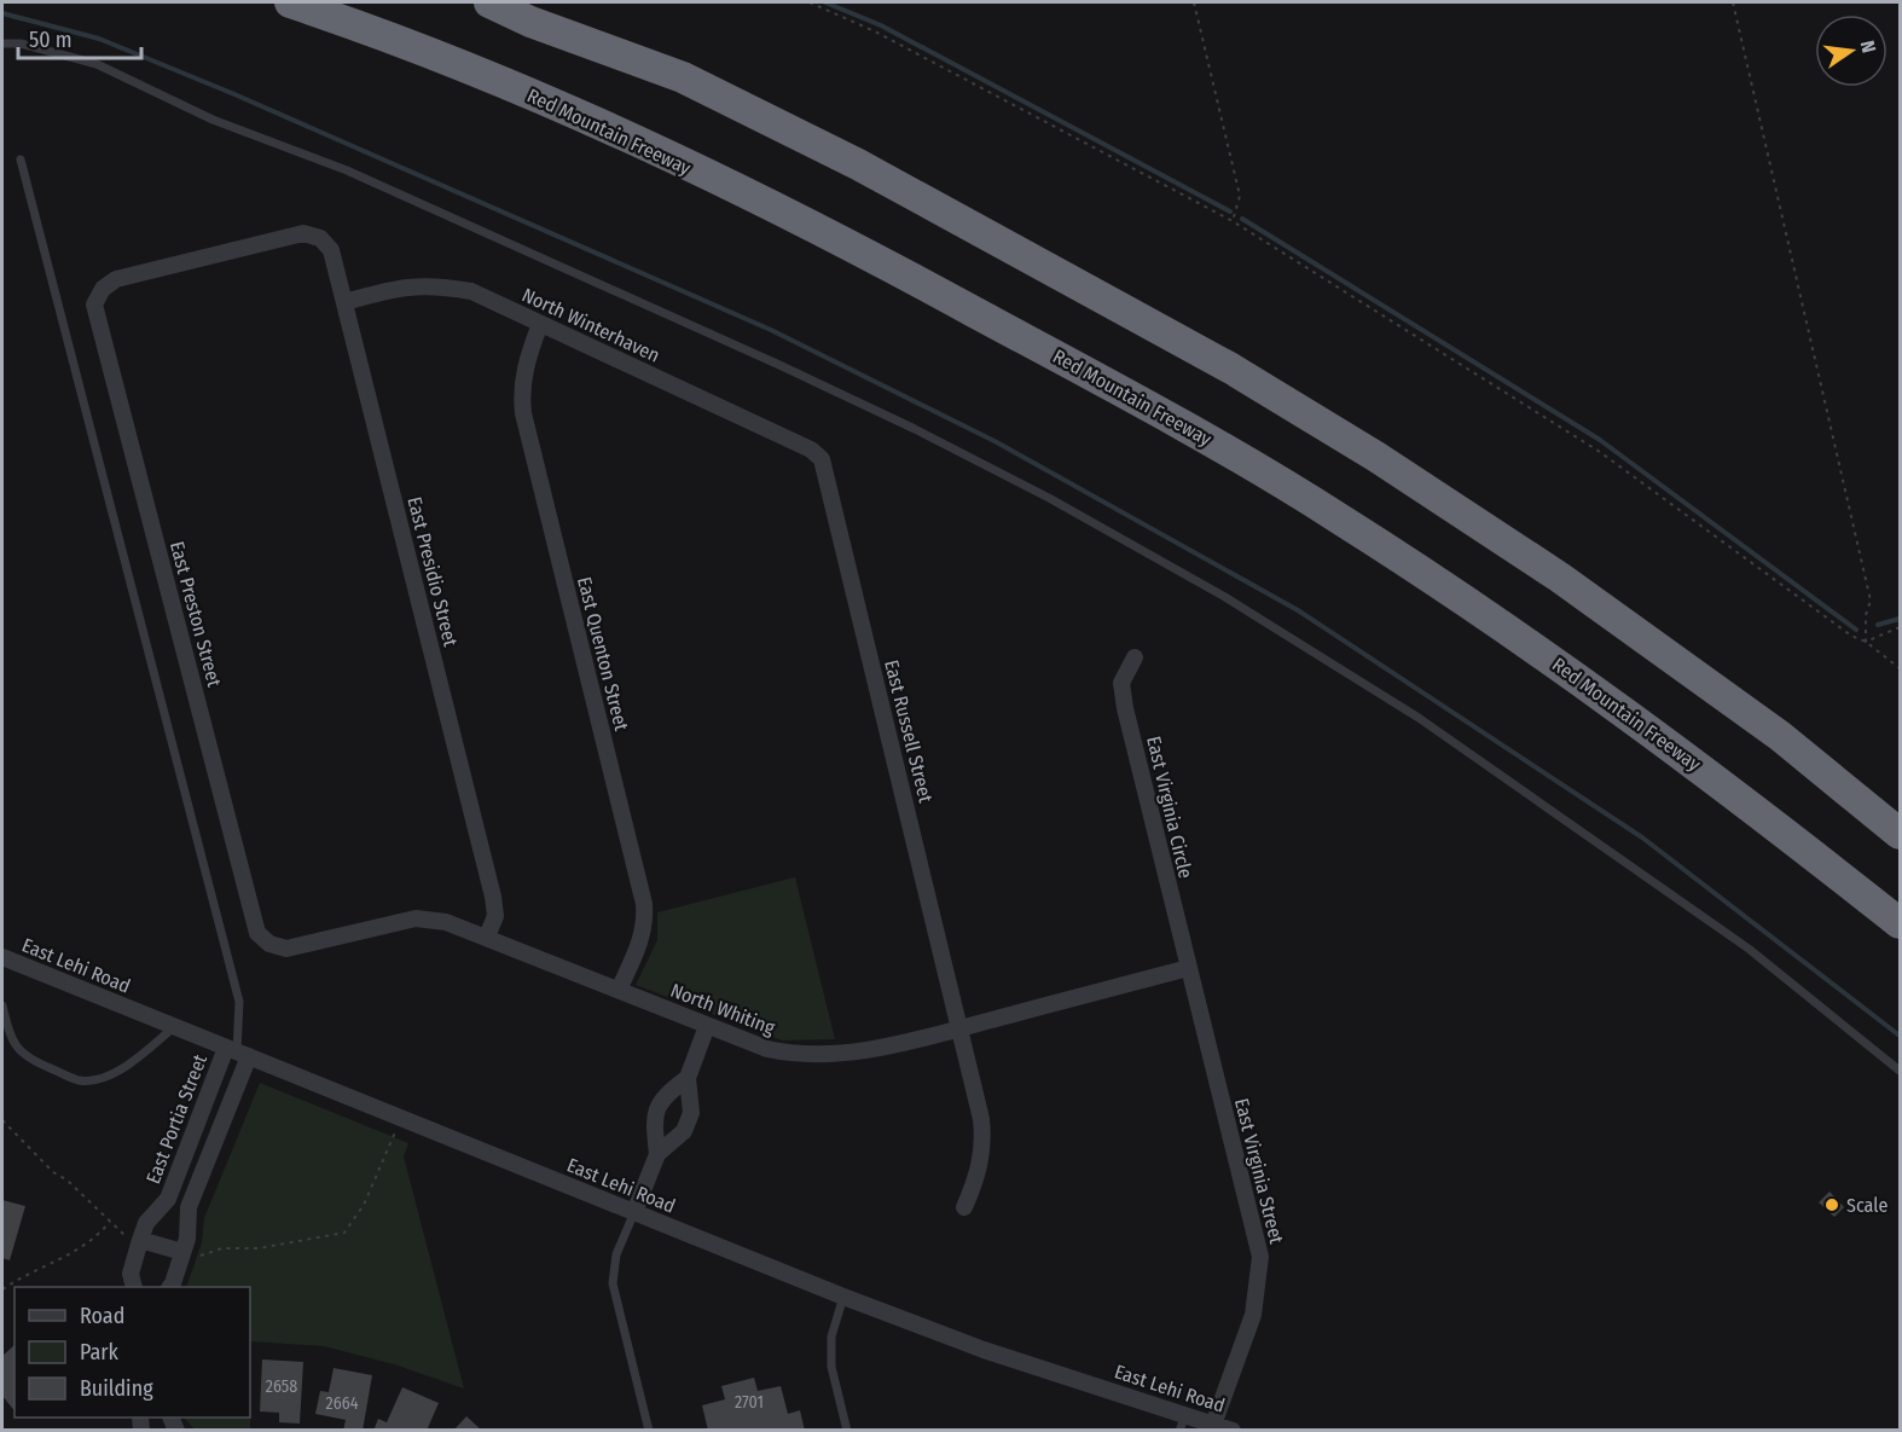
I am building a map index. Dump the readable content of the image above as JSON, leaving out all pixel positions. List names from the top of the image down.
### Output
{
  "streets": {
    "highway": ["Red Mountain Freeway"],
    "street": [
      "North Winterhaven",
      "East Presidio Street",
      "East Preston Street",
      "East Quenton Street",
      "East Russell Street",
      "East Virginia Circle",
      "East Lehi Road",
      "North Whiting",
      "East Portia Street",
      "East Virginia Street"
    ]
  },
  "crossings": [
    ["North Winterhaven", "East Presidio Street"],
    ["North Winterhaven", "East Quenton Street"],
    ["North Winterhaven", "East Russell Street"],
    ["East Presidio Street", "East Preston Street"],
    ["East Presidio Street", "North Whiting"],
    ["East Preston Street", "North Whiting"],
    ["East Quenton Street", "North Whiting"],
    ["East Russell Street", "North Whiting"],
    ["East Virginia Circle", "North Whiting"],
    ["East Virginia Circle", "East Virginia Street"],
    ["East Lehi Road", "East Portia Street"],
    ["East Lehi Road", "East Virginia Street"],
    ["North Whiting", "East Virginia Street"]
  ],
  "places": ["Scale"],
  "house_numbers": ["2658", "2701", "2664"],
  "legend": ["Road", "Park", "Building"],
  "scale_bar": "50 m",
  "north": "right"
}
